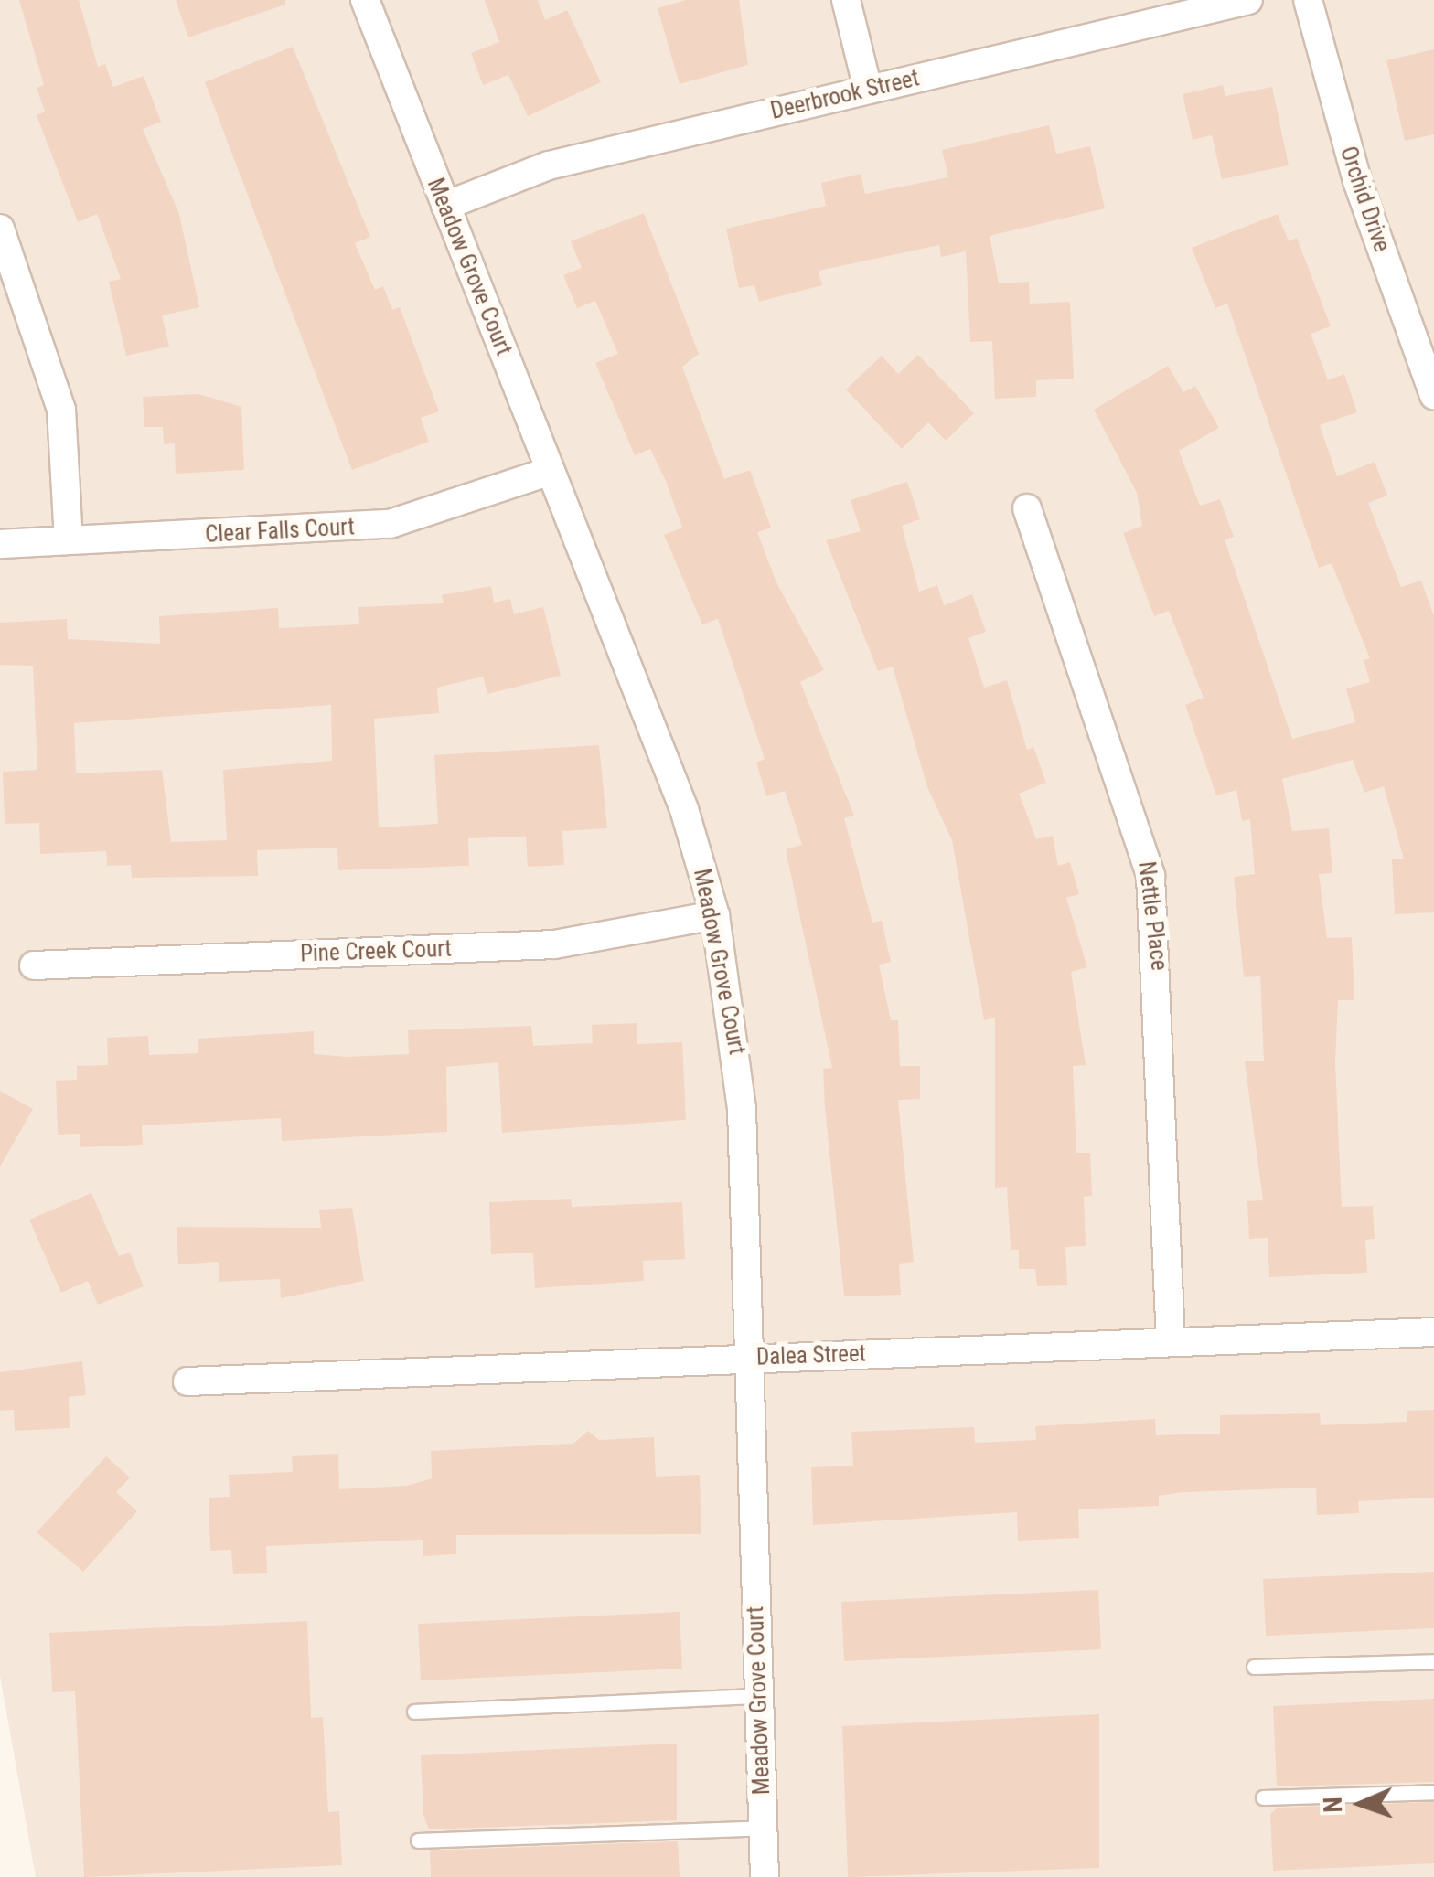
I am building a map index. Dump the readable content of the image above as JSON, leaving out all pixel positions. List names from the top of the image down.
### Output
{
  "streets": {
    "street": [
      "Deerbrook Street",
      "Orchid Drive",
      "Meadow Grove Court",
      "Clear Falls Court",
      "Nettle Place",
      "Pine Creek Court",
      "Dalea Street"
    ]
  },
  "crossings": [
    ["Deerbrook Street", "Meadow Grove Court"],
    ["Meadow Grove Court", "Clear Falls Court"],
    ["Meadow Grove Court", "Pine Creek Court"],
    ["Meadow Grove Court", "Dalea Street"],
    ["Nettle Place", "Dalea Street"]
  ],
  "north": "left"
}
